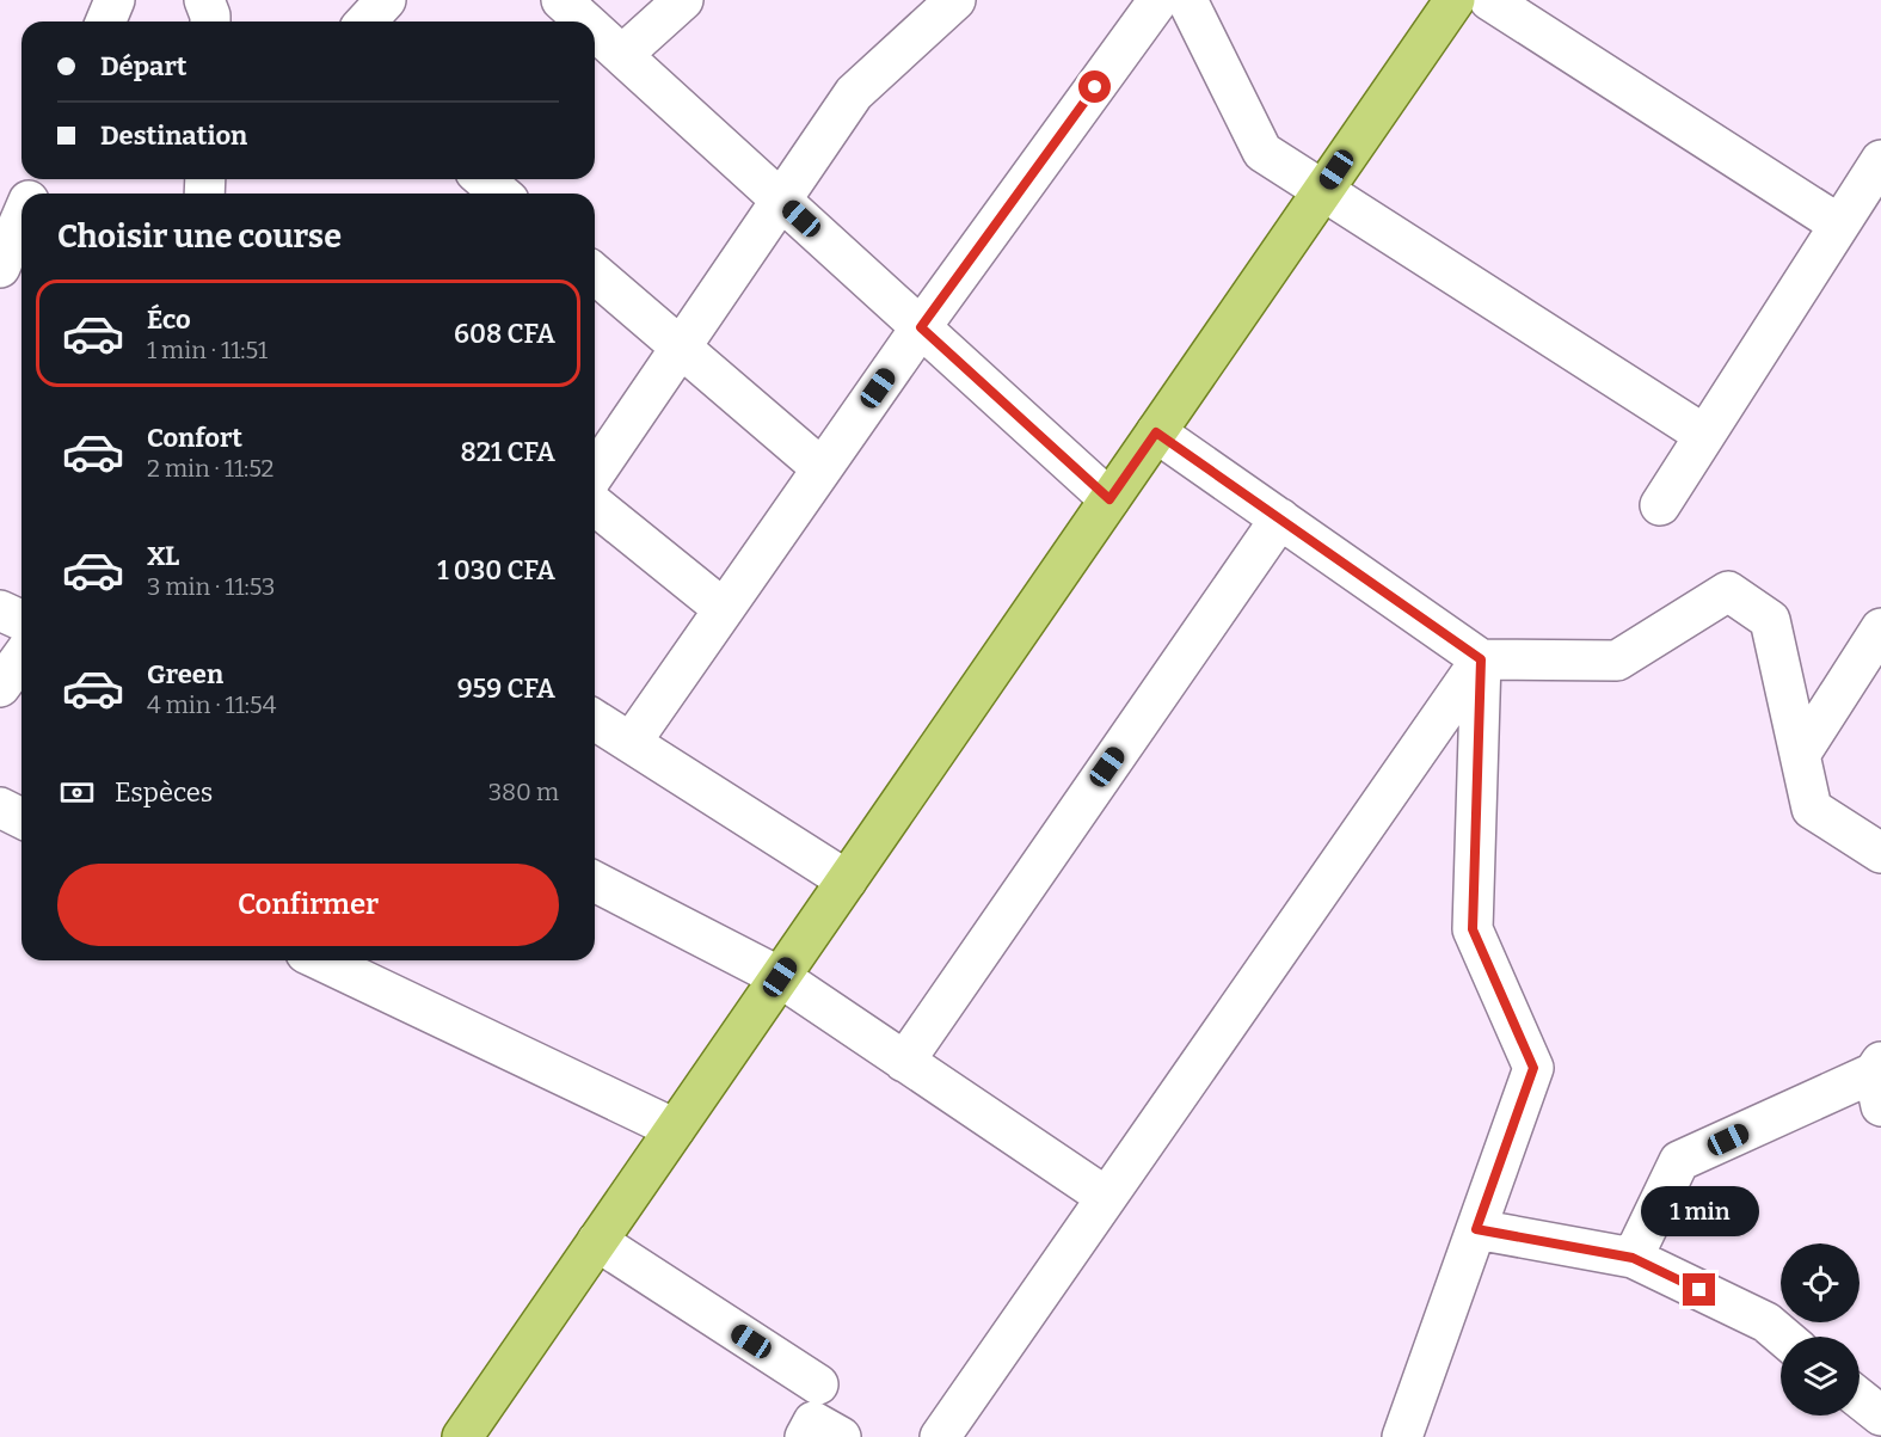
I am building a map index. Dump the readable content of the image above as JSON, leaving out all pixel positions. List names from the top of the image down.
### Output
{
  "page": {
    "banner": ["Départ", "Destination"],
    "heading": "Choisir une course",
    "list": [
      {
        "name": "Éco",
        "note": "1 min · 11:51",
        "value": "608 CFA"
      },
      {
        "name": "Confort",
        "note": "2 min · 11:52",
        "value": "821 CFA"
      },
      {
        "name": "XL",
        "note": "3 min · 11:53",
        "value": "1 030 CFA"
      },
      {
        "name": "Green",
        "note": "4 min · 11:54",
        "value": "959 CFA"
      }
    ],
    "pay": ["Espèces", "380 m"],
    "buttons": "Confirmer",
    "bubble": "1 min"
  }
}
